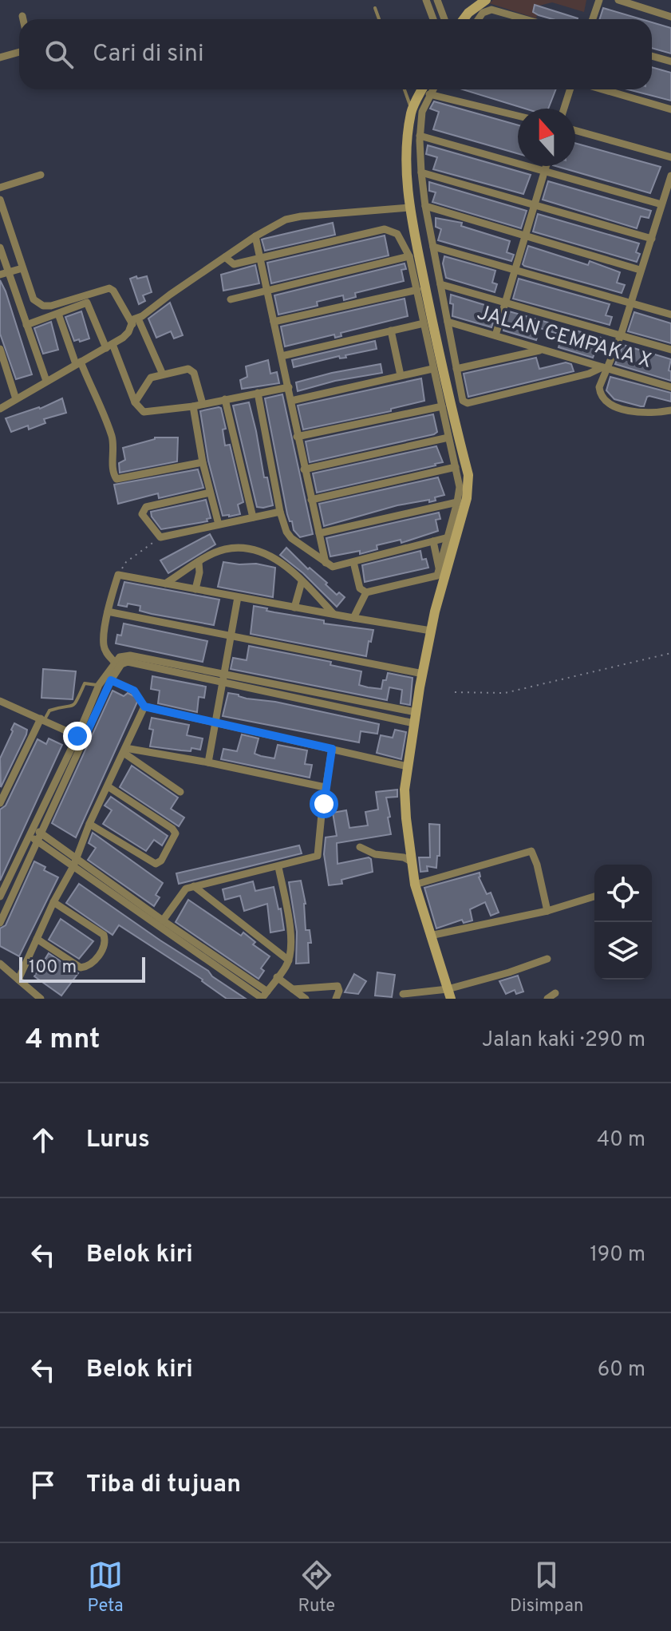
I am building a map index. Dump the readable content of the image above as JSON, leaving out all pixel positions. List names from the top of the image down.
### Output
{
  "streets": {
    "street": ["JALAN CEMPAKA X"]
  },
  "scale_bar": "100 m",
  "north": "top",
  "page": {
    "search": "Cari di sini",
    "scale": "100 m",
    "heading": ["4 mnt", "Jalan kaki · 290 m"],
    "list": [
      ["Lurus", "40 m"],
      ["Belok kiri", "190 m"],
      ["Belok kiri", "60 m"],
      "Tiba di tujuan"
    ],
    "nav": ["Peta", "Rute", "Disimpan"]
  }
}
